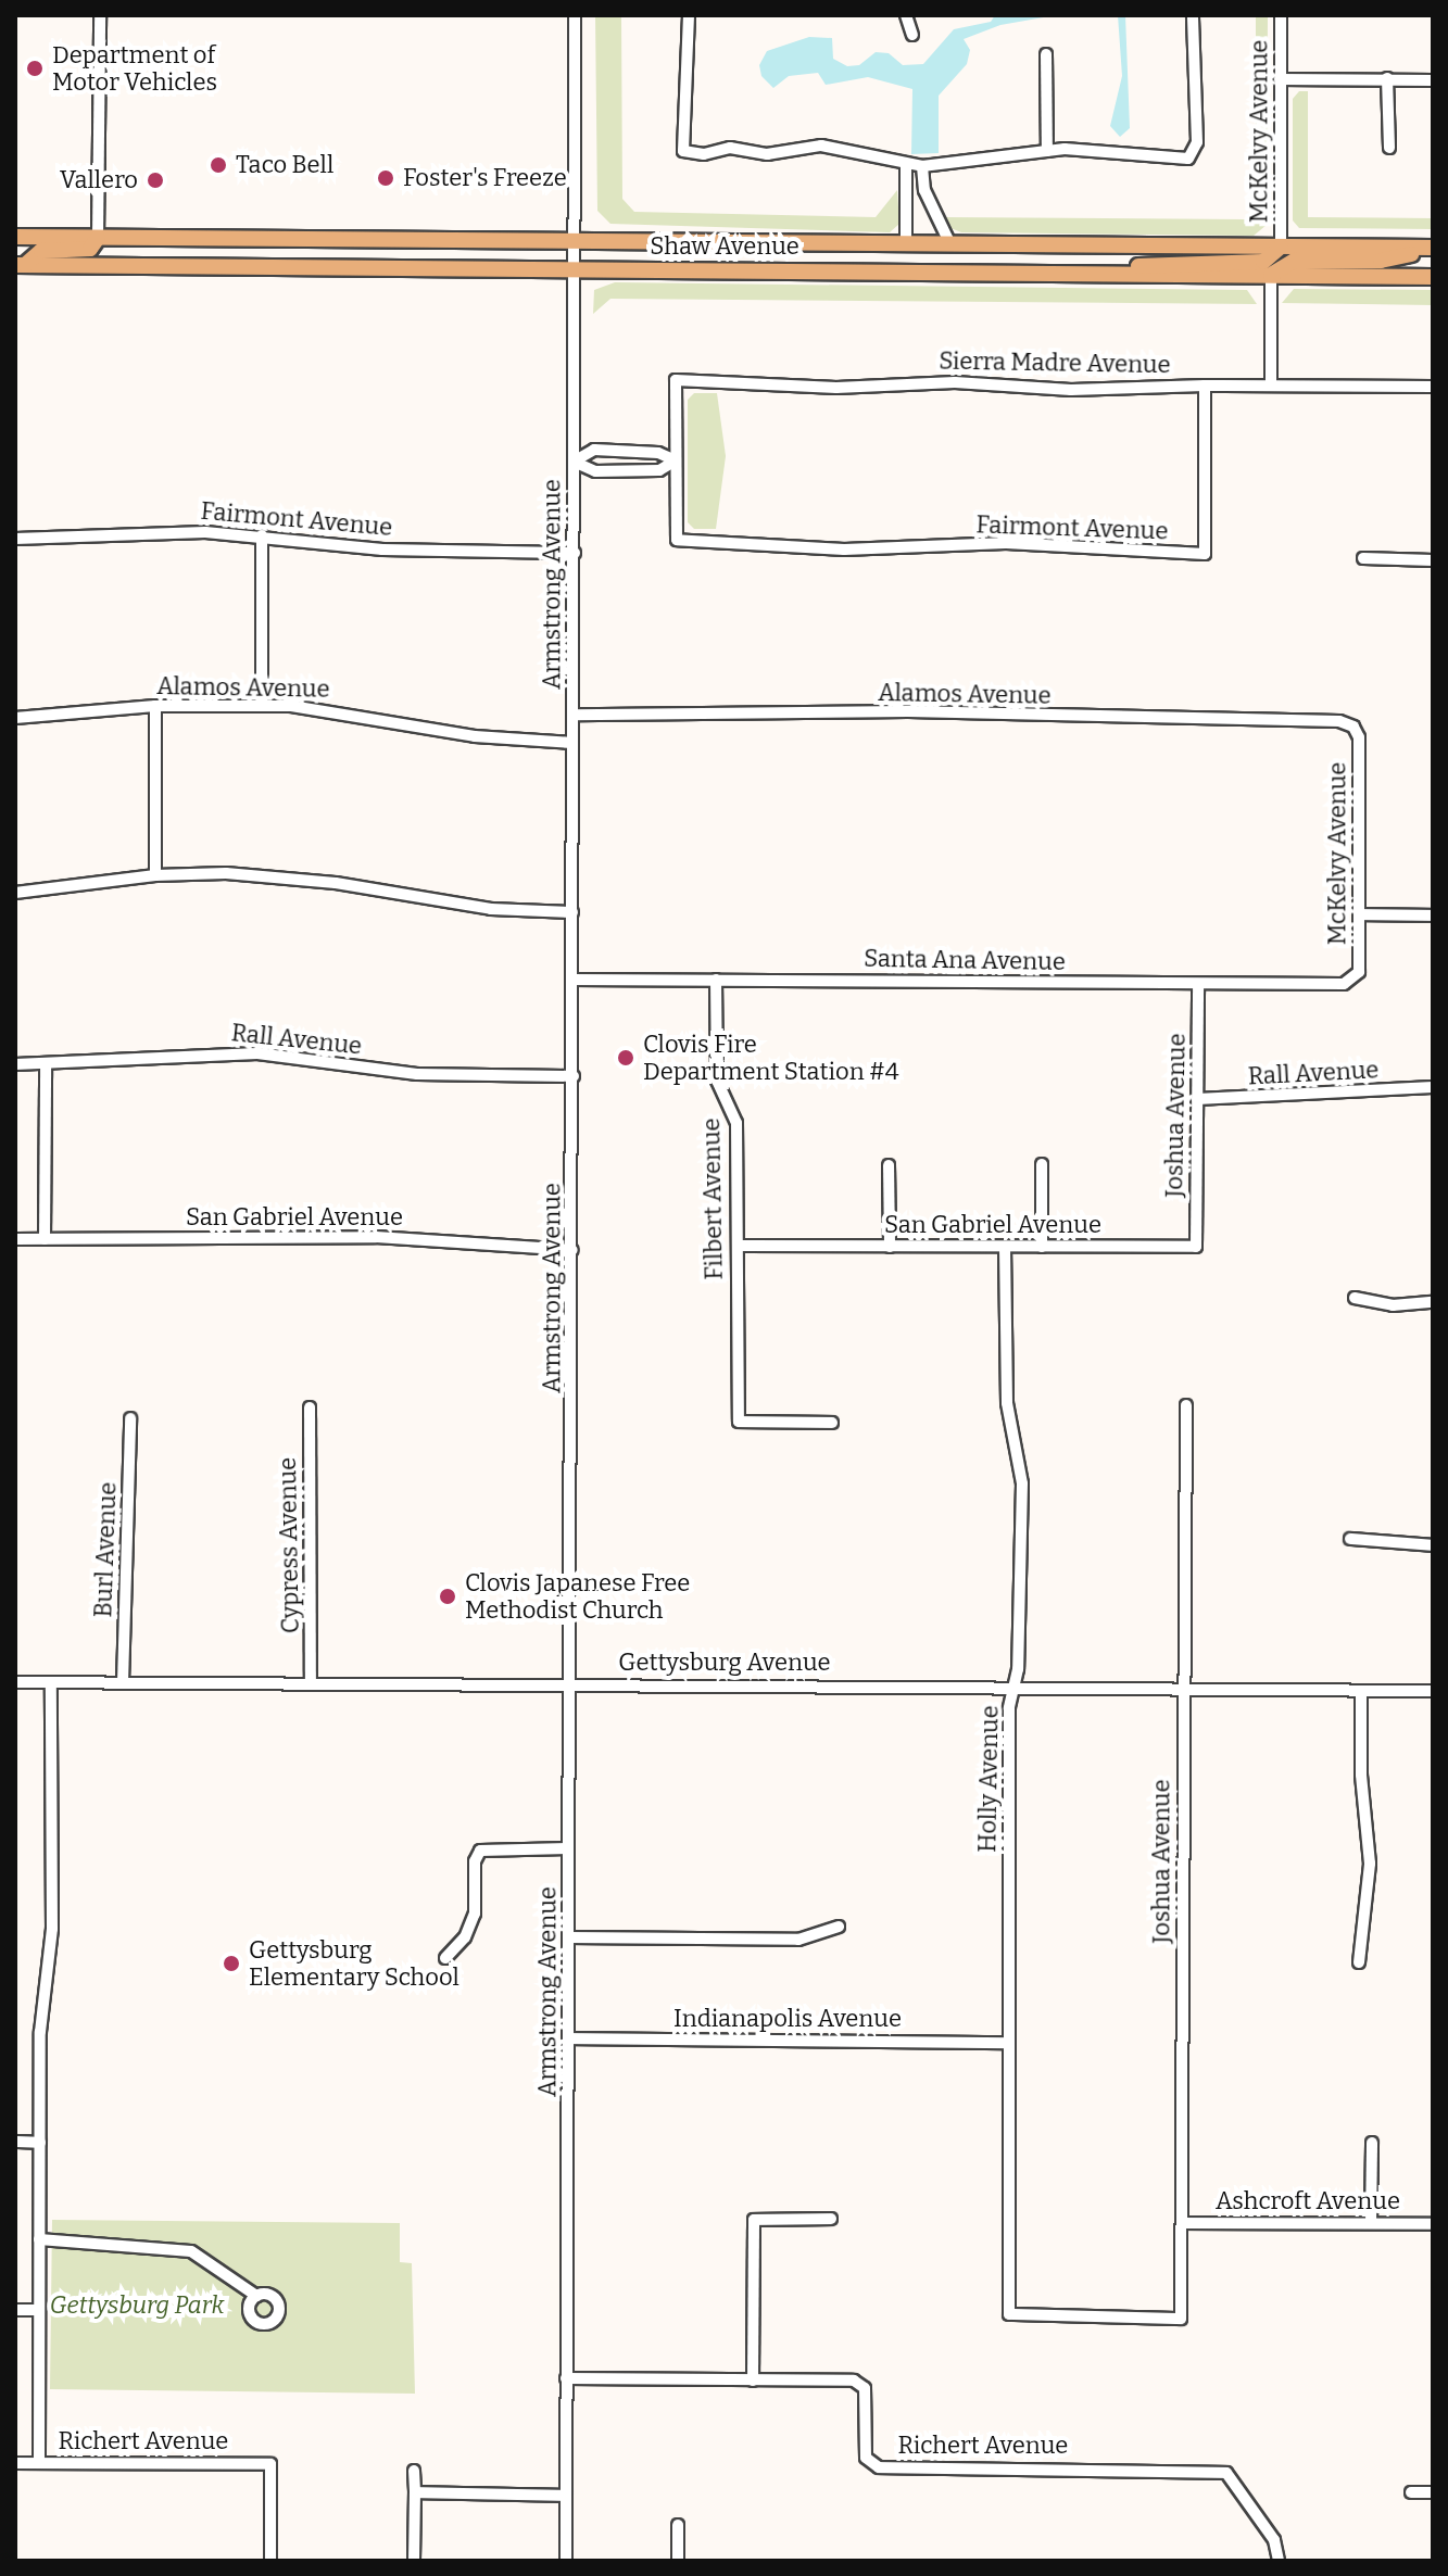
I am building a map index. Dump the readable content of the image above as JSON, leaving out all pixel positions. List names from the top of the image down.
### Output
{
  "streets": {
    "main road": ["Shaw Avenue"],
    "street": [
      "McKelvy Avenue",
      "Sierra Madre Avenue",
      "Fairmont Avenue",
      "Armstrong Avenue",
      "Alamos Avenue",
      "Santa Ana Avenue",
      "Rall Avenue",
      "Joshua Avenue",
      "Filbert Avenue",
      "San Gabriel Avenue",
      "Cypress Avenue",
      "Burl Avenue",
      "Gettysburg Avenue",
      "Holly Avenue",
      "Indianapolis Avenue",
      "Ashcroft Avenue",
      "Richert Avenue"
    ]
  },
  "crossings": [
    ["McKelvy Avenue", "Shaw Avenue"],
    ["McKelvy Avenue", "Alamos Avenue"],
    ["McKelvy Avenue", "Santa Ana Avenue"],
    ["Shaw Avenue", "Armstrong Avenue"],
    ["Sierra Madre Avenue", "Fairmont Avenue"],
    ["Fairmont Avenue", "Armstrong Avenue"],
    ["Armstrong Avenue", "Alamos Avenue"],
    ["Armstrong Avenue", "Santa Ana Avenue"],
    ["Armstrong Avenue", "Rall Avenue"],
    ["Armstrong Avenue", "San Gabriel Avenue"],
    ["Armstrong Avenue", "Gettysburg Avenue"],
    ["Armstrong Avenue", "Indianapolis Avenue"],
    ["Armstrong Avenue", "Richert Avenue"],
    ["Santa Ana Avenue", "Joshua Avenue"],
    ["Santa Ana Avenue", "Filbert Avenue"],
    ["Rall Avenue", "Joshua Avenue"],
    ["Joshua Avenue", "San Gabriel Avenue"],
    ["Joshua Avenue", "Gettysburg Avenue"],
    ["Joshua Avenue", "Holly Avenue"],
    ["Joshua Avenue", "Ashcroft Avenue"],
    ["Filbert Avenue", "San Gabriel Avenue"],
    ["San Gabriel Avenue", "Holly Avenue"],
    ["Cypress Avenue", "Gettysburg Avenue"],
    ["Burl Avenue", "Gettysburg Avenue"],
    ["Gettysburg Avenue", "Holly Avenue"],
    ["Holly Avenue", "Indianapolis Avenue"]
  ],
  "parks": ["Gettysburg Park"],
  "places": [
    "Department of Motor Vehicles",
    "Taco Bell",
    "Foster's Freeze",
    "Vallero",
    "Clovis Fire Department Station #4",
    "Clovis Japanese Free Methodist Church",
    "Gettysburg Elementary School"
  ]
}
